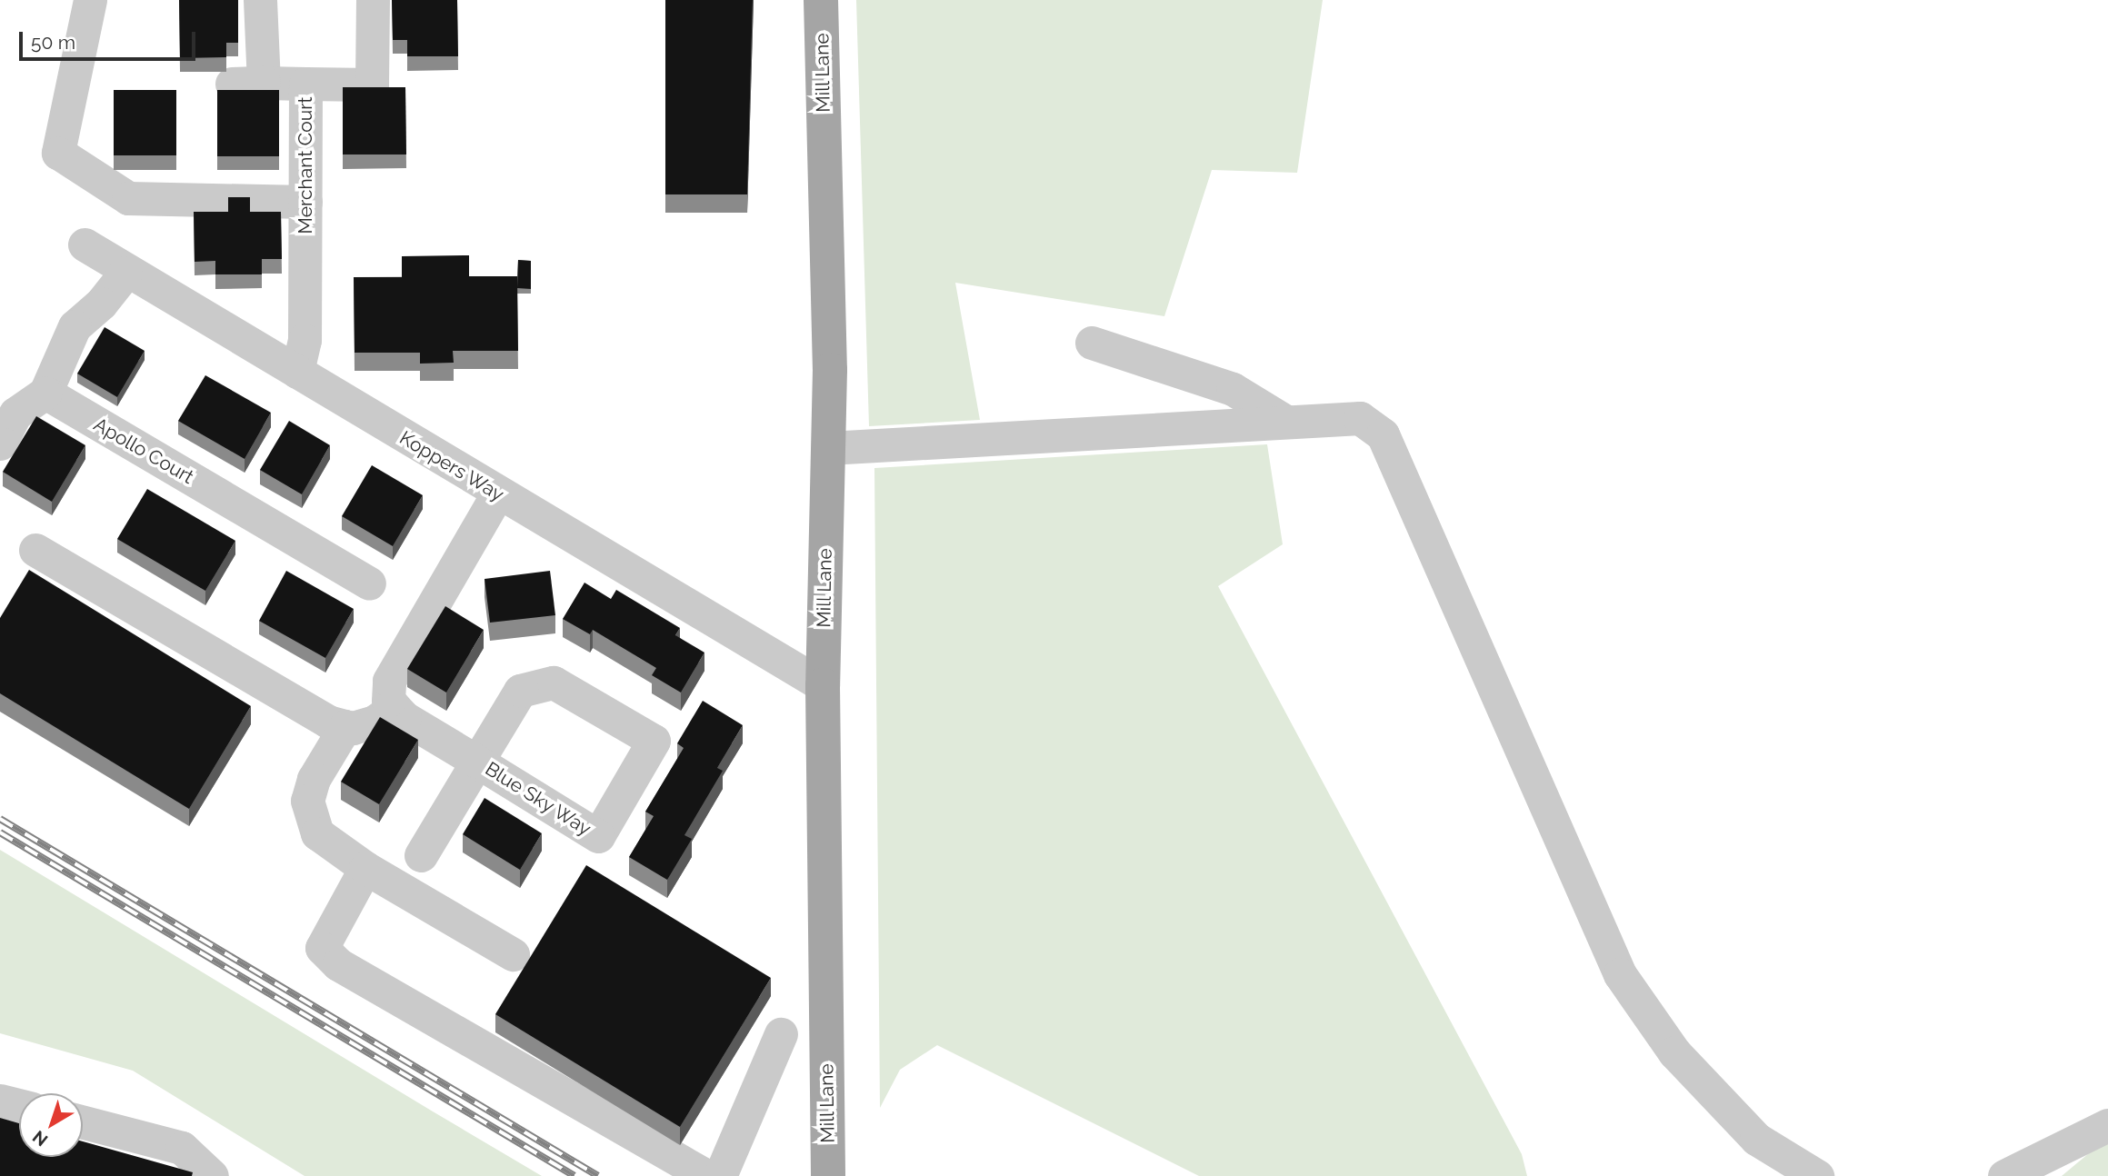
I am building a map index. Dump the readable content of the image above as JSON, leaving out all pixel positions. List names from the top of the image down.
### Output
{
  "streets": {
    "main road": ["Mill Lane"],
    "street": [
      "Merchant Court",
      "Apollo Court",
      "Koppers Way",
      "Blue Sky Way"
    ]
  },
  "crossings": [
    ["Mill Lane", "Koppers Way"],
    ["Merchant Court", "Koppers Way"]
  ],
  "scale_bar": "50 m",
  "north": "bottom left"
}
